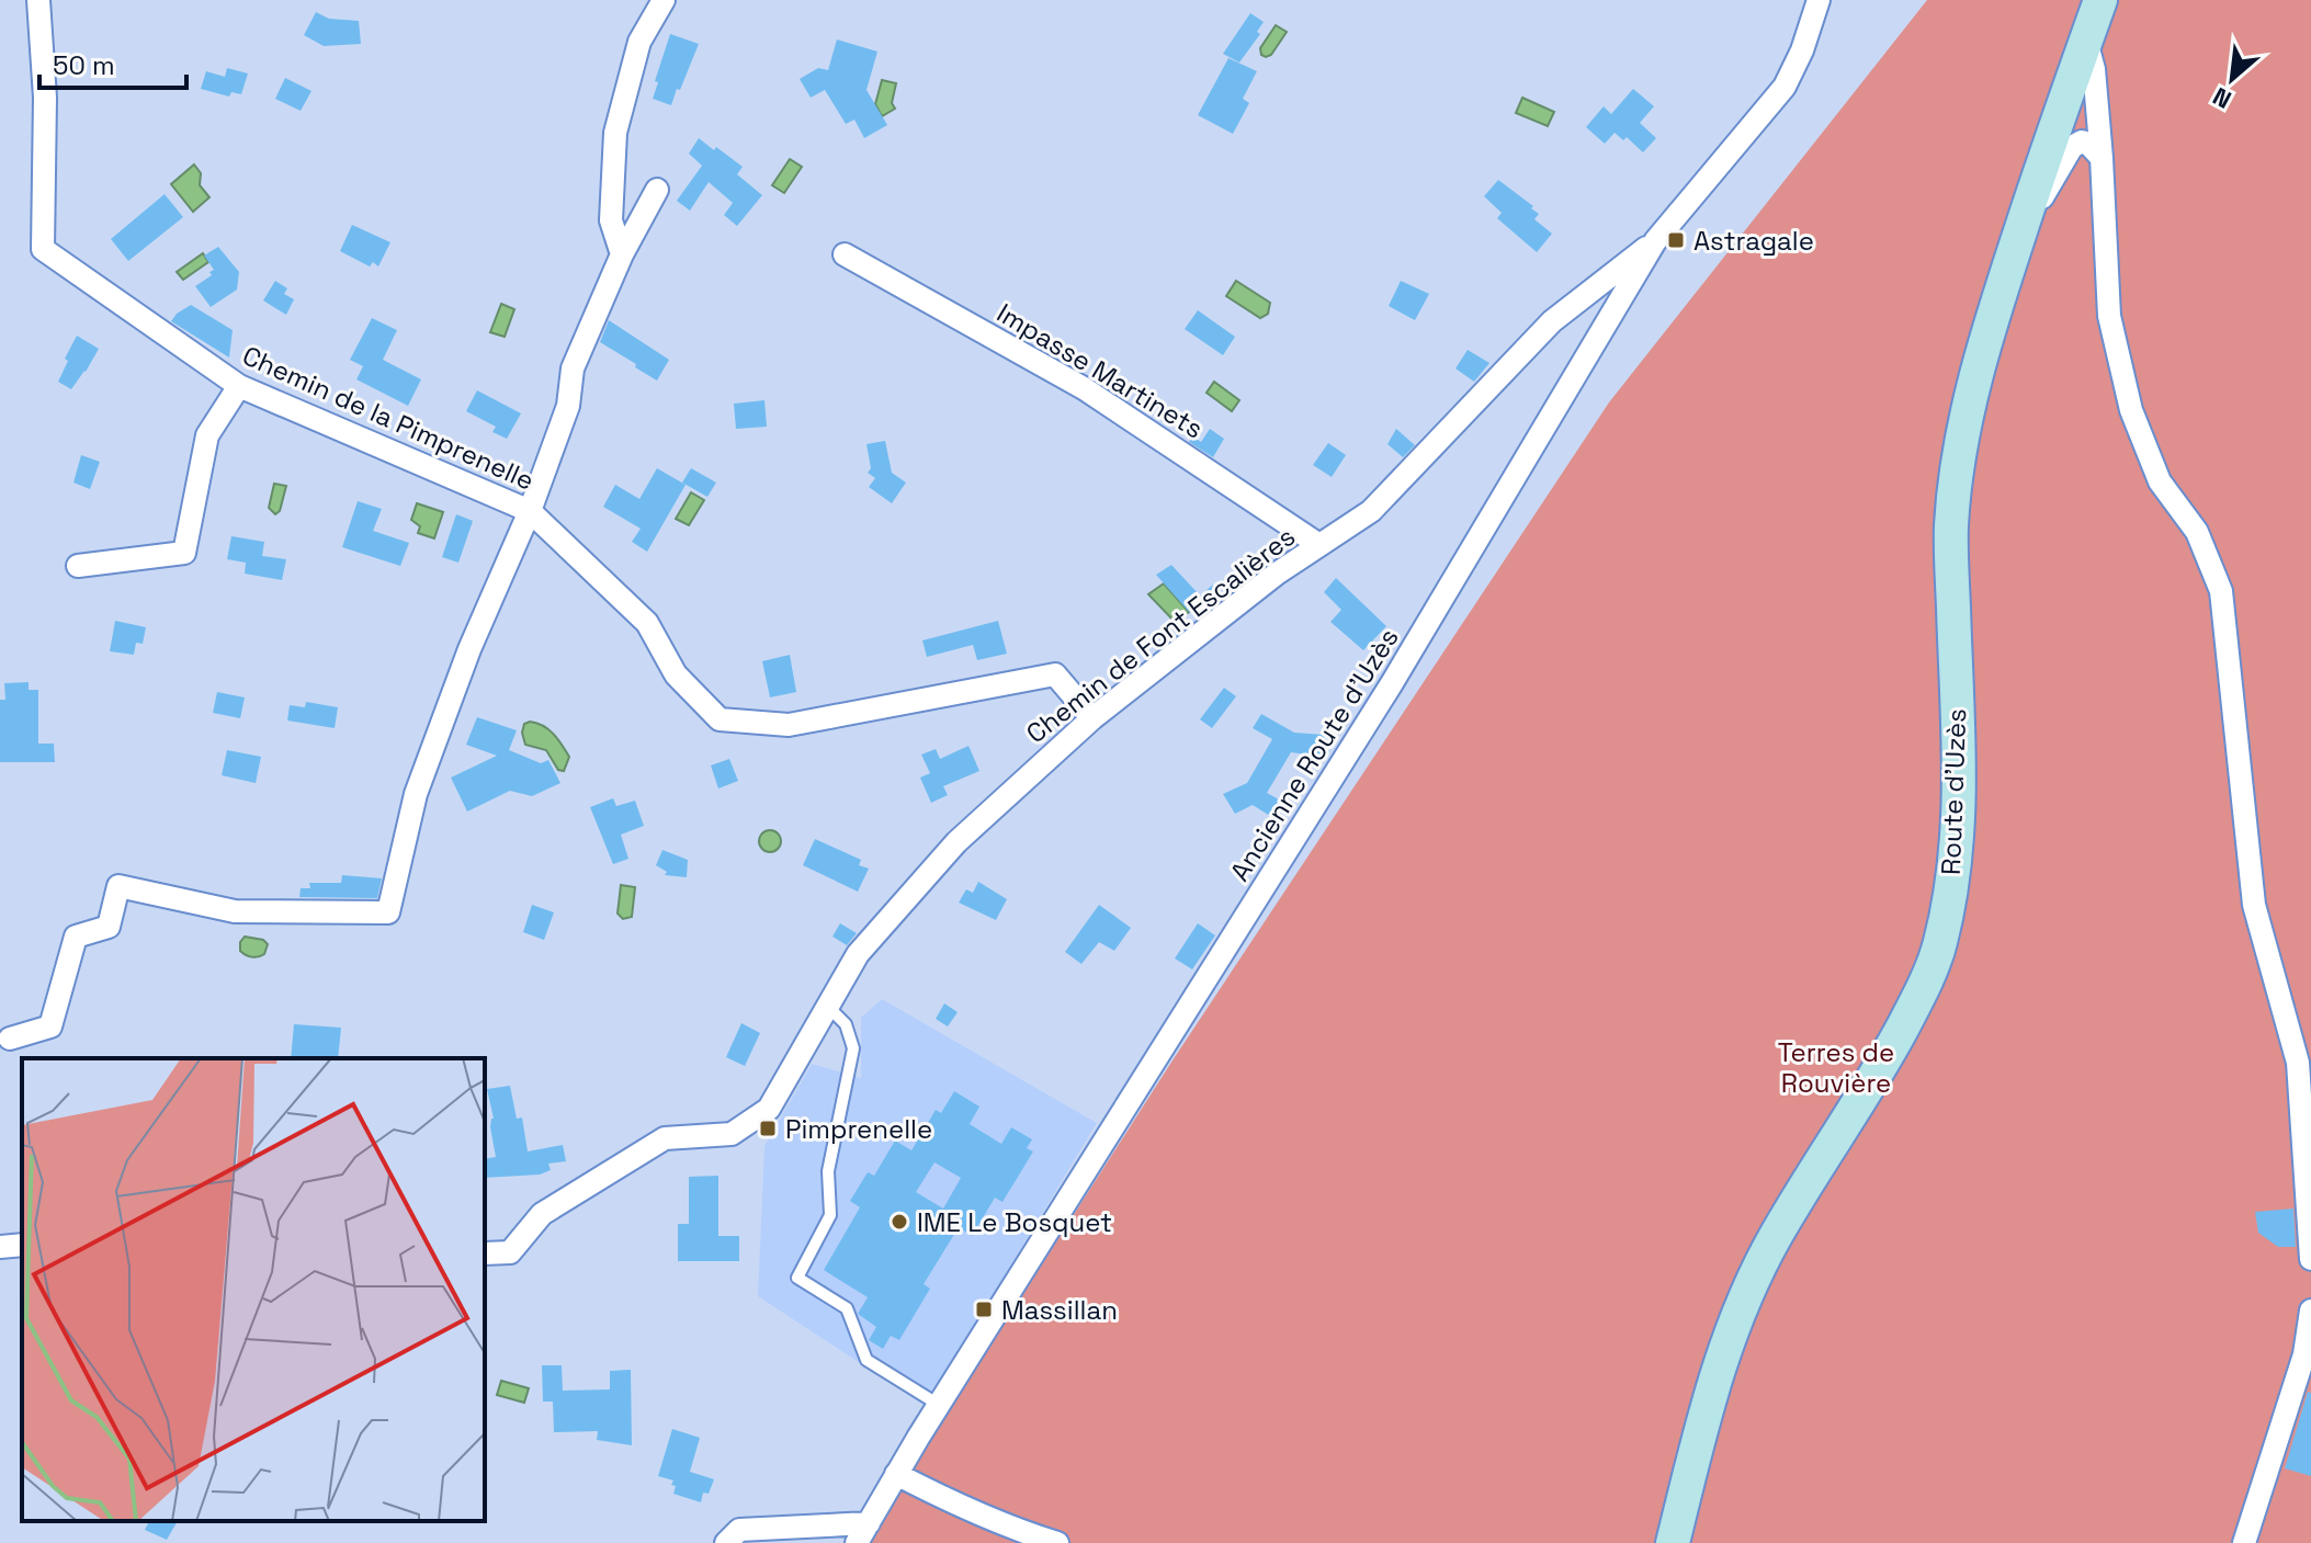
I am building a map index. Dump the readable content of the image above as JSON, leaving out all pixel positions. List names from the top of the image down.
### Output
{
  "streets": {
    "main road": ["Route d'Uzès"],
    "street": [
      "Impasse Martinets",
      "Chemin de la Pimprenelle",
      "Chemin de Font Escalières",
      "Ancienne Route d'Uzès"
    ]
  },
  "crossings": [
    ["Impasse Martinets", "Chemin de Font Escalières"],
    ["Chemin de la Pimprenelle", "Chemin de Font Escalières"],
    ["Chemin de Font Escalières", "Ancienne Route d'Uzès"]
  ],
  "parks": ["Terres de Rouvière"],
  "places": {
    "transit": ["Astragale", "Pimprenelle", "Massillan"],
    "other": ["IME Le Bosquet"]
  },
  "scale_bar": "50 m",
  "north": "bottom left"
}
